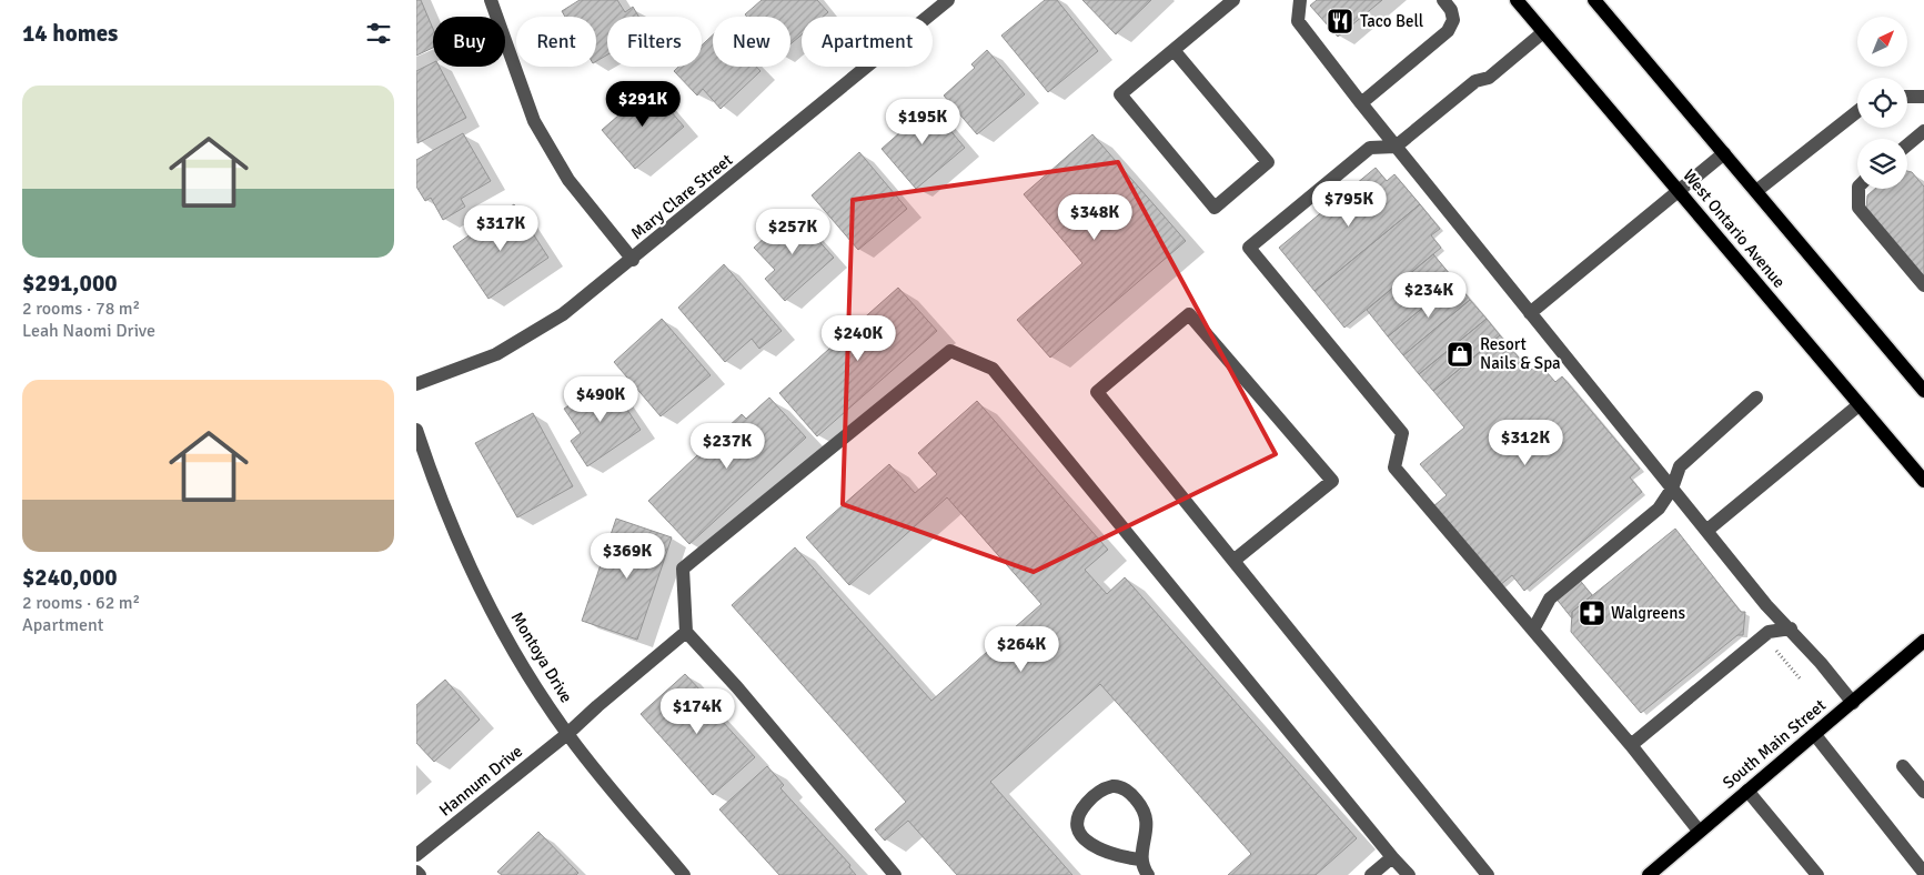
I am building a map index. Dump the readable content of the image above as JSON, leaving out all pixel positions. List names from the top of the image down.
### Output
{
  "streets": {
    "main road": ["West Ontario Avenue", "South Main Street"],
    "street": ["Mary Clare Street", "Montoya Drive", "Hannum Drive"]
  },
  "crossings": [
    ["Montoya Drive", "Hannum Drive"]
  ],
  "places": {
    "restaurant": ["Taco Bell"],
    "shop": ["Resort Nails & Spa"],
    "pharmacy": ["Walgreens"]
  },
  "north": "top right",
  "page": {
    "heading": "14 homes",
    "chip": [
      "Buy",
      "Rent",
      "Filters",
      "New",
      "Apartment"
    ],
    "list": [
      {
        "name": "$291,000",
        "note": "2 rooms · 78 m² · Leah Naomi Drive"
      },
      {
        "name": "$240,000",
        "note": "2 rooms · 62 m² · Apartment"
      }
    ],
    "price": [
      "$291K",
      "$195K",
      "$795K",
      "$348K",
      "$317K",
      "$257K",
      "$234K",
      "$240K",
      "$490K",
      "$312K",
      "$237K",
      "$369K",
      "$264K",
      "$174K"
    ]
  }
}
